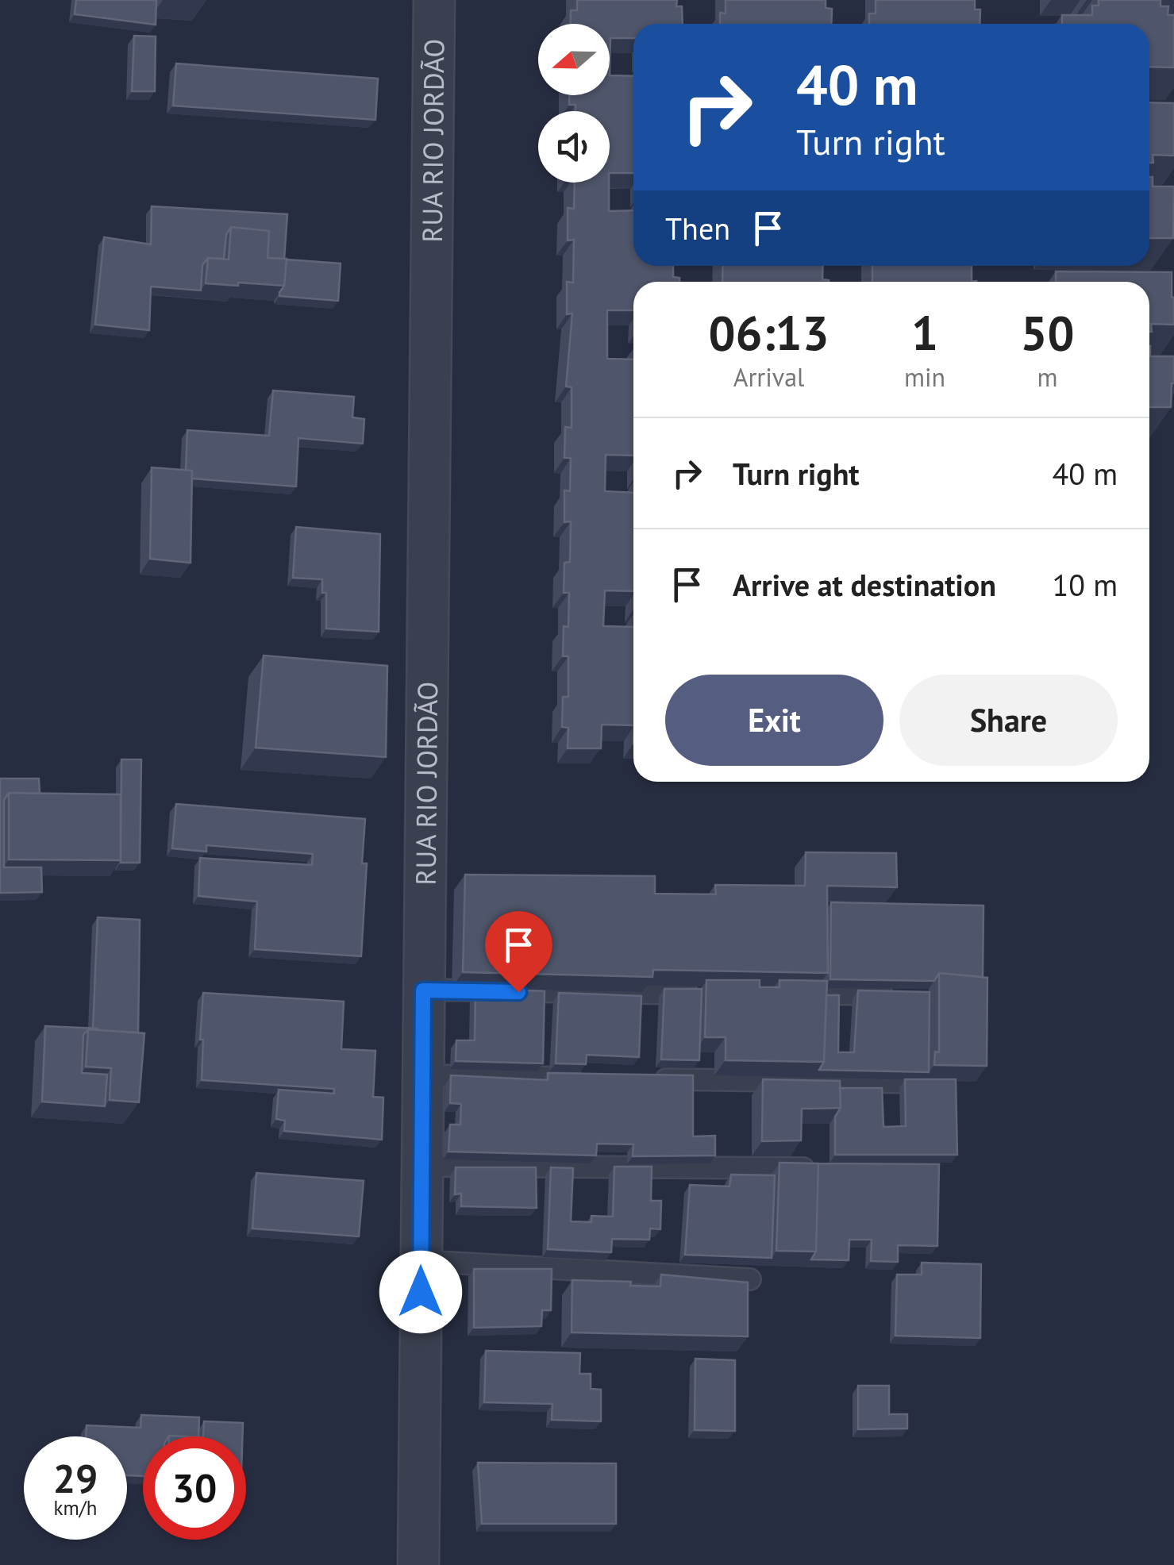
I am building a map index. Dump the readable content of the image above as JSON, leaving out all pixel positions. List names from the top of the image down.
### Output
{
  "streets": {
    "street": ["RUA RIO JORDÃO"]
  },
  "north": "left",
  "page": {
    "turn": ["40 m", "Turn right"],
    "then": "Then",
    "eta": [
      "06:13",
      "Arrival",
      "1",
      "min",
      "50",
      "m"
    ],
    "list": [
      {
        "name": "Turn right",
        "value": "40 m"
      },
      {
        "name": "Arrive at destination",
        "value": "10 m"
      }
    ],
    "buttons": ["Exit", "Share"],
    "speed": "29 km/h",
    "limit": "30"
  }
}
